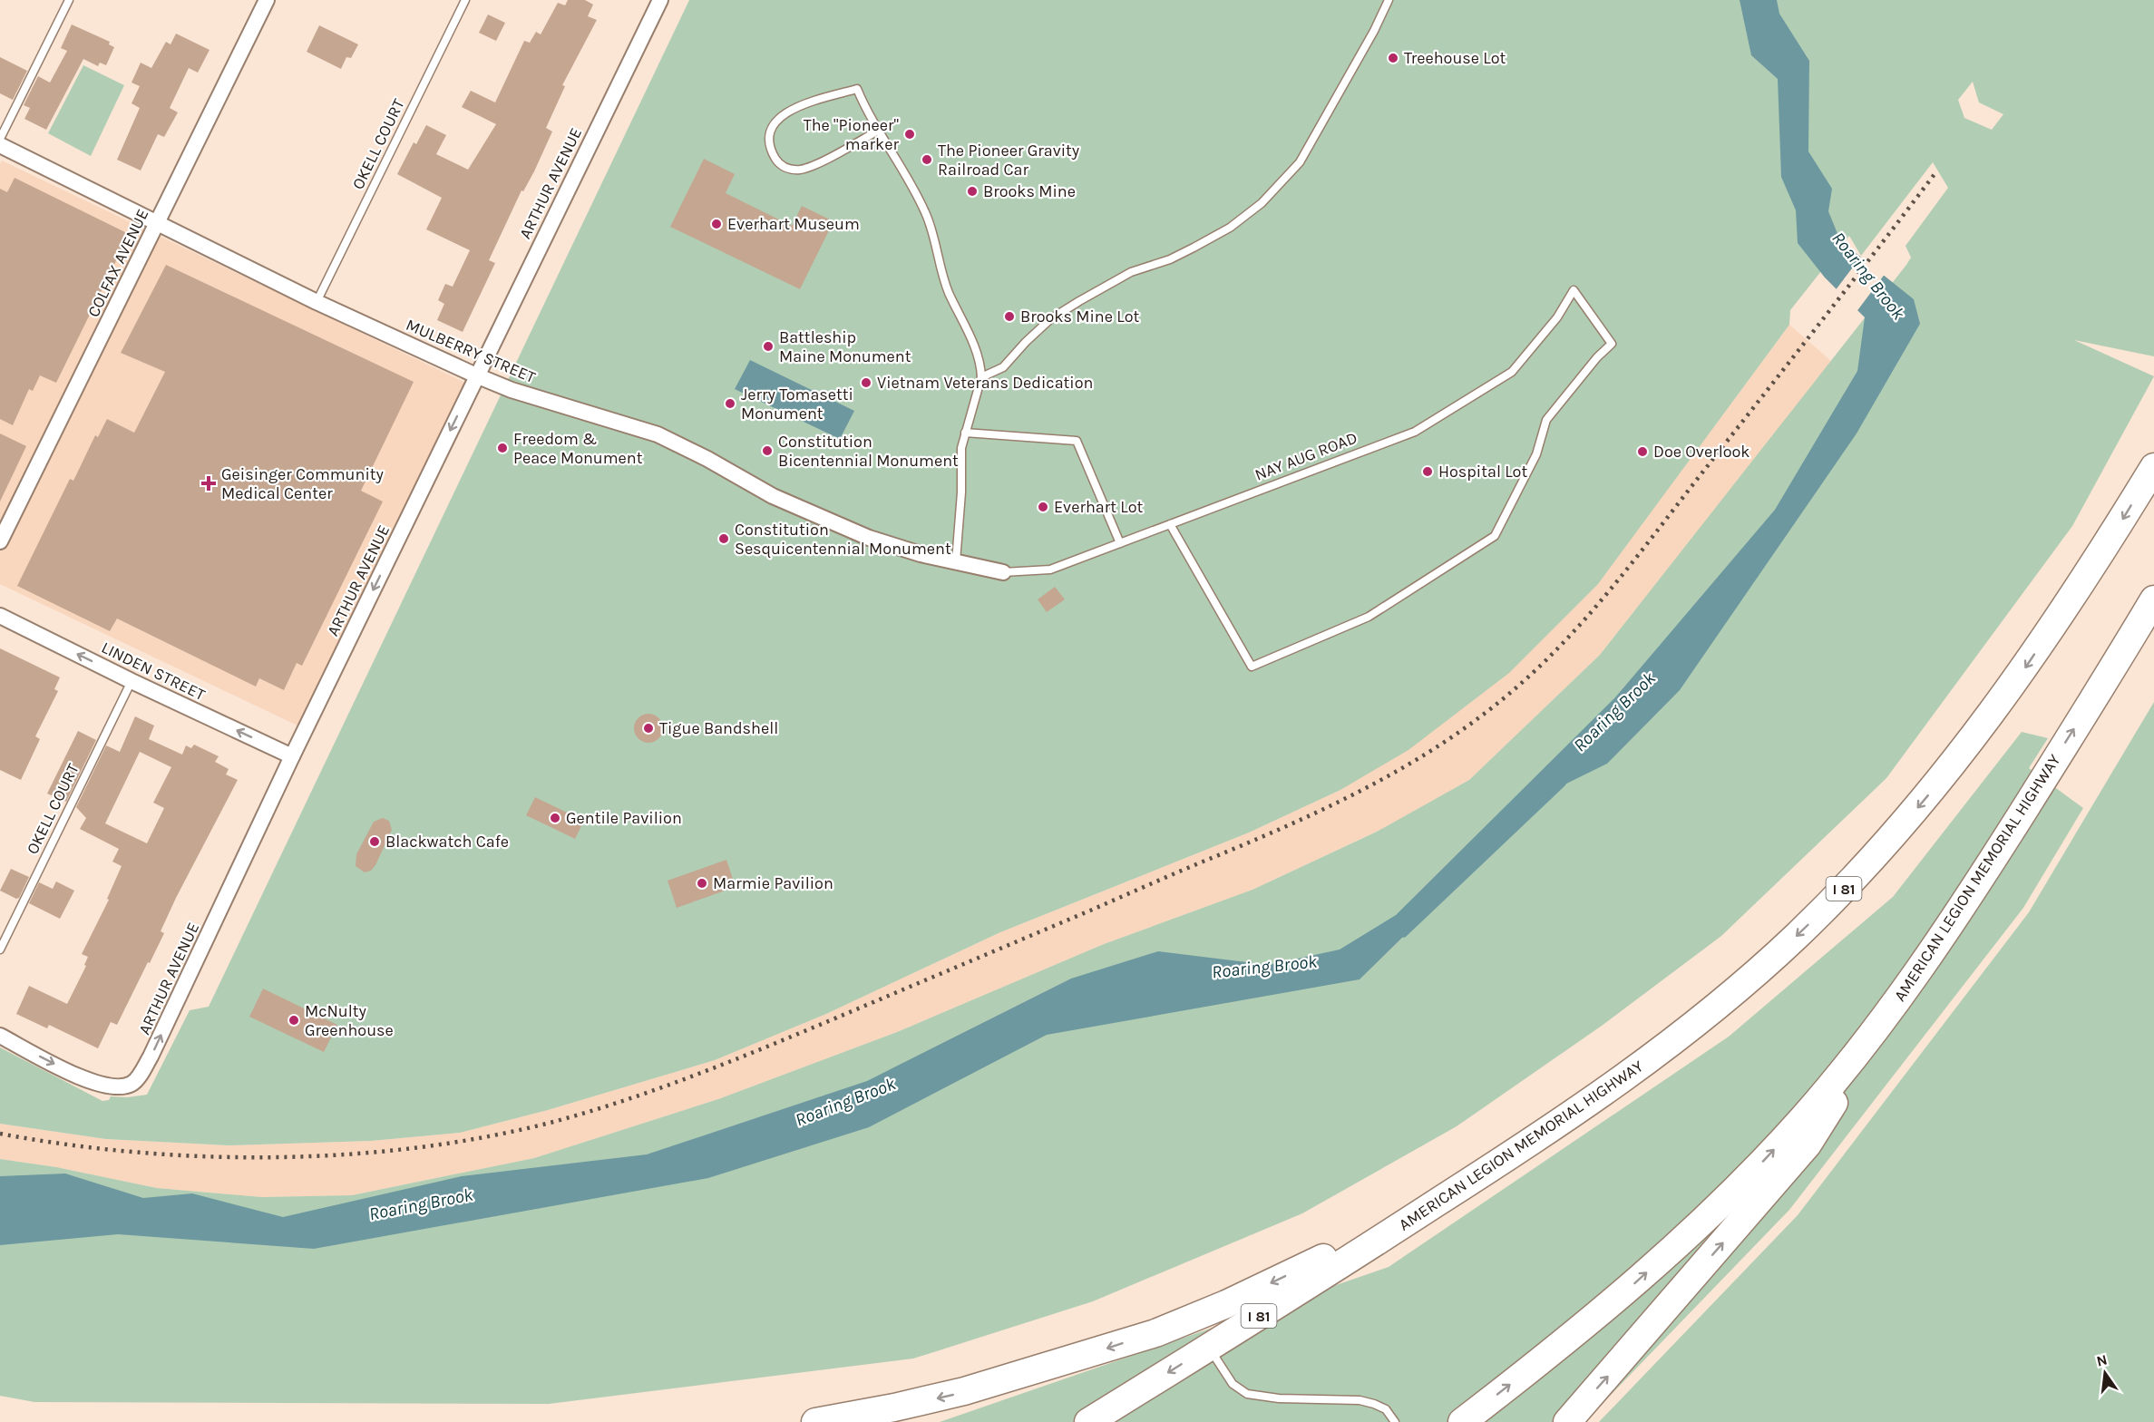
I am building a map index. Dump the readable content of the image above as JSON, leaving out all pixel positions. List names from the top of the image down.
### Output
{
  "streets": {
    "highway": ["AMERICAN LEGION MEMORIAL HIGHWAY", "I 81"],
    "street": [
      "ARTHUR AVENUE",
      "COLFAX AVENUE",
      "MULBERRY STREET",
      "LINDEN STREET"
    ],
    "lane": ["OKELL COURT", "NAY AUG ROAD"]
  },
  "crossings": [
    ["OKELL COURT", "MULBERRY STREET"],
    ["OKELL COURT", "LINDEN STREET"],
    ["ARTHUR AVENUE", "MULBERRY STREET"],
    ["ARTHUR AVENUE", "LINDEN STREET"],
    ["COLFAX AVENUE", "MULBERRY STREET"],
    ["MULBERRY STREET", "NAY AUG ROAD"]
  ],
  "one_way": ["LINDEN STREET"],
  "water": ["Roaring Brook"],
  "places": {
    "other": [
      "Treehouse Lot",
      "The \"Pioneer\" marker",
      "The Pioneer Gravity Railroad Car",
      "Brooks Mine",
      "Everhart Museum",
      "Brooks Mine Lot",
      "Battleship Maine Monument",
      "Vietnam Veterans Dedication",
      "Jerry Tomasetti Monument",
      "Freedom & Peace Monument",
      "Constitution Bicentennial Monument",
      "Doe Overlook",
      "Hospital Lot",
      "Everhart Lot",
      "Constitution Sesquicentennial Monument",
      "Tigue Bandshell",
      "Gentile Pavilion",
      "Blackwatch Cafe",
      "Marmie Pavilion",
      "McNulty Greenhouse"
    ],
    "health": ["Geisinger Community Medical Center"]
  },
  "north": "top"
}
